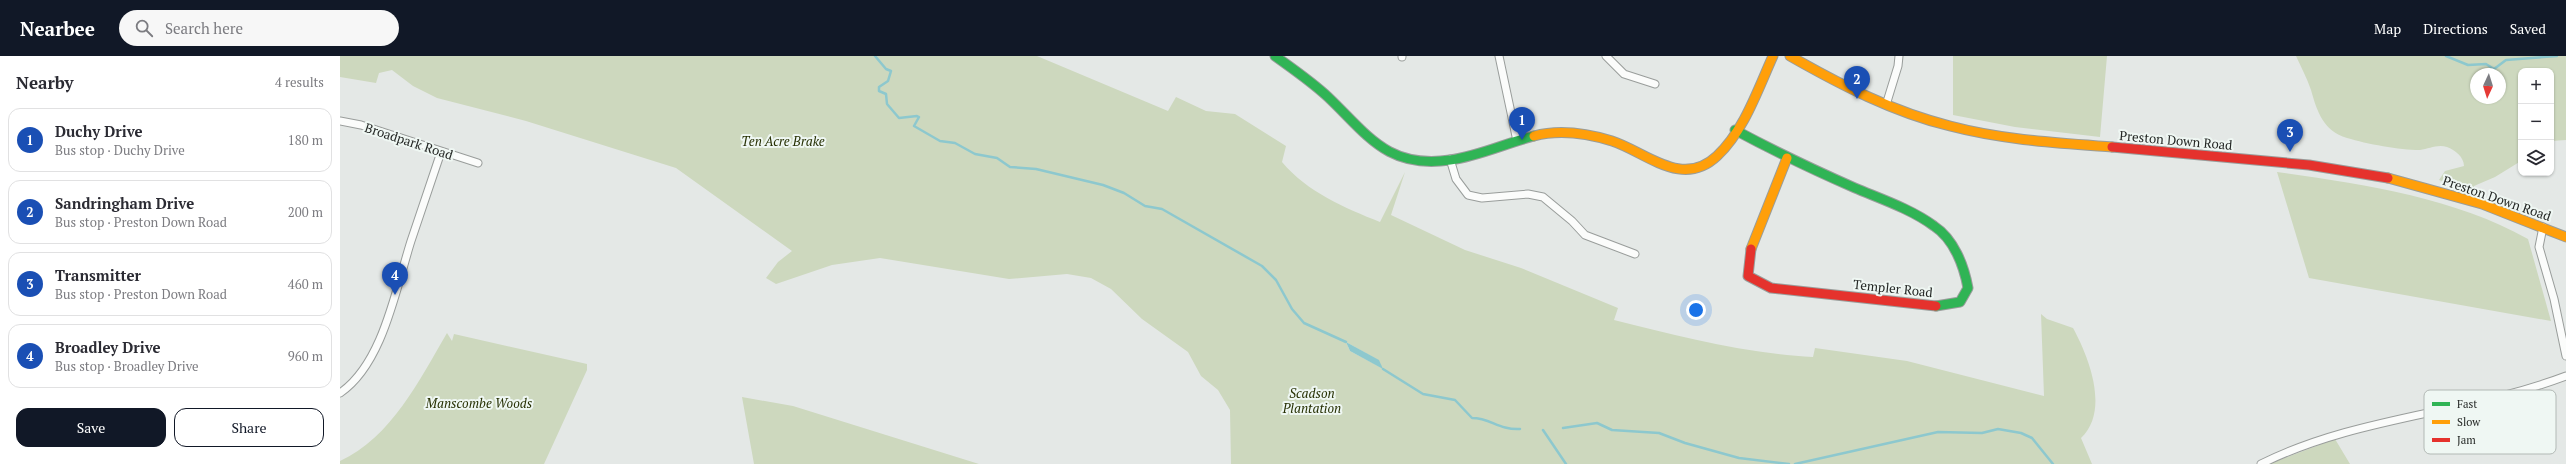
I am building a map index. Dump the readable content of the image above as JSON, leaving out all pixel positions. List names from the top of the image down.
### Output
{
  "streets": {
    "street": ["Preston Down Road", "Broadpark Road", "Templer Road"]
  },
  "parks": ["Ten Acre Brake", "Scadson Plantation", "Manscombe Woods"],
  "legend": ["Fast", "Slow", "Jam"],
  "north": "bottom",
  "page": {
    "header": "Nearbee",
    "search": "Search here",
    "nav": ["Map", "Directions", "Saved"],
    "heading": ["Nearby", "4 results"],
    "pins": [
      "2",
      "1",
      "3",
      "4"
    ],
    "map_buttons": ["+", "−"],
    "list": [
      {
        "mark": "1",
        "name": "Duchy Drive",
        "note": "Bus stop · Duchy Drive",
        "value": "180 m"
      },
      {
        "mark": "2",
        "name": "Sandringham Drive",
        "note": "Bus stop · Preston Down Road",
        "value": "200 m"
      },
      {
        "mark": "3",
        "name": "Transmitter",
        "note": "Bus stop · Preston Down Road",
        "value": "460 m"
      },
      {
        "mark": "4",
        "name": "Broadley Drive",
        "note": "Bus stop · Broadley Drive",
        "value": "960 m"
      }
    ],
    "buttons": ["Save", "Share"]
  }
}
